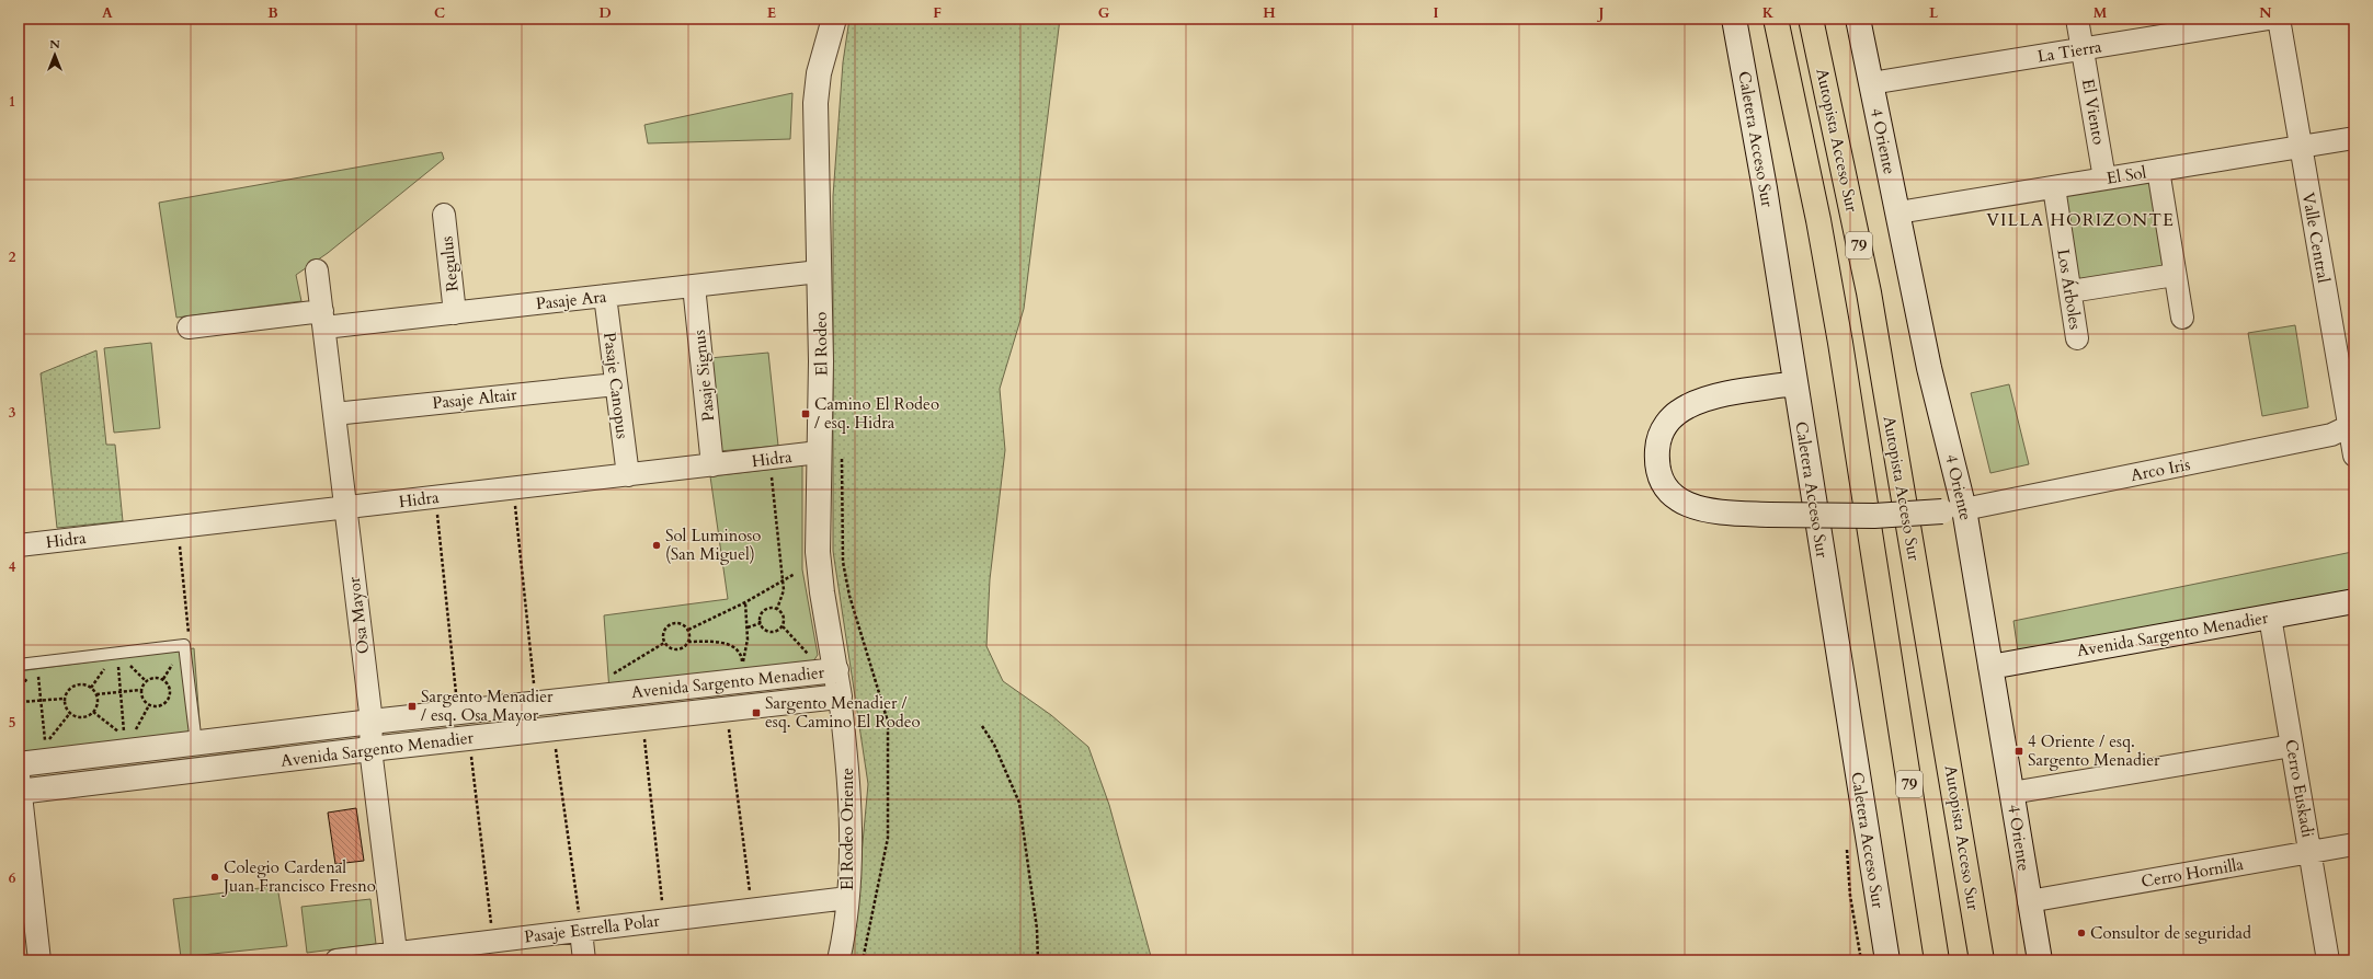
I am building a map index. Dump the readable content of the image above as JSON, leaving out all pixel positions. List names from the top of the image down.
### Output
{
  "streets": {
    "highway": ["Autopista Acceso Sur", "79"],
    "main road": [
      "Caletera Acceso Sur",
      "4 Oriente",
      "El Rodeo",
      "Avenida Sargento Menadier"
    ],
    "street": [
      "La Tierra",
      "El Viento",
      "El Sol",
      "Valle Central",
      "Regulus",
      "Los Árboles",
      "Pasaje Ara",
      "Pasaje Signus",
      "Pasaje Canopus",
      "Pasaje Altair",
      "Hidra",
      "Arco Iris",
      "Osa Mayor",
      "Cerro Euskadi",
      "El Rodeo Oriente",
      "Cerro Hornilla",
      "Pasaje Estrella Polar"
    ]
  },
  "crossings": [
    ["La Tierra", "El Viento"],
    ["La Tierra", "4 Oriente"],
    ["El Viento", "El Sol"],
    ["4 Oriente", "El Sol"],
    ["4 Oriente", "Arco Iris"],
    ["4 Oriente", "Avenida Sargento Menadier"],
    ["4 Oriente", "Cerro Hornilla"],
    ["El Sol", "Valle Central"],
    ["El Sol", "Los Árboles"],
    ["Valle Central", "Arco Iris"],
    ["Regulus", "Pasaje Ara"],
    ["Pasaje Ara", "El Rodeo"],
    ["Pasaje Ara", "Pasaje Signus"],
    ["Pasaje Ara", "Pasaje Canopus"],
    ["Pasaje Ara", "Osa Mayor"],
    ["El Rodeo", "Hidra"],
    ["El Rodeo", "Avenida Sargento Menadier"],
    ["El Rodeo", "El Rodeo Oriente"],
    ["Pasaje Signus", "Hidra"],
    ["Pasaje Canopus", "Pasaje Altair"],
    ["Pasaje Canopus", "Hidra"],
    ["Pasaje Altair", "Osa Mayor"],
    ["Hidra", "Osa Mayor"],
    ["Osa Mayor", "Avenida Sargento Menadier"],
    ["Osa Mayor", "Pasaje Estrella Polar"],
    ["Avenida Sargento Menadier", "Cerro Euskadi"],
    ["Avenida Sargento Menadier", "El Rodeo Oriente"],
    ["Cerro Euskadi", "Cerro Hornilla"],
    ["El Rodeo Oriente", "Pasaje Estrella Polar"]
  ],
  "districts": ["VILLA HORIZONTE"],
  "places": {
    "transit": [
      "Camino El Rodeo / esq. Hidra",
      "Sargento Menadier / esq. Osa Mayor",
      "Sargento Menadier / esq. Camino El Rodeo",
      "4 Oriente / esq. Sargento Menadier"
    ],
    "other": ["Sol Luminoso (San Miguel)", "Colegio Cardenal Juan Francisco Fresno", "Consultor de seguridad"]
  },
  "north": "top",
  "grid": {
    "columns": [
      "A",
      "B",
      "C",
      "D",
      "E",
      "F",
      "G",
      "H",
      "I",
      "J",
      "K",
      "L",
      "M",
      "N"
    ],
    "rows": [
      "1",
      "2",
      "3",
      "4",
      "5",
      "6"
    ]
  }
}
